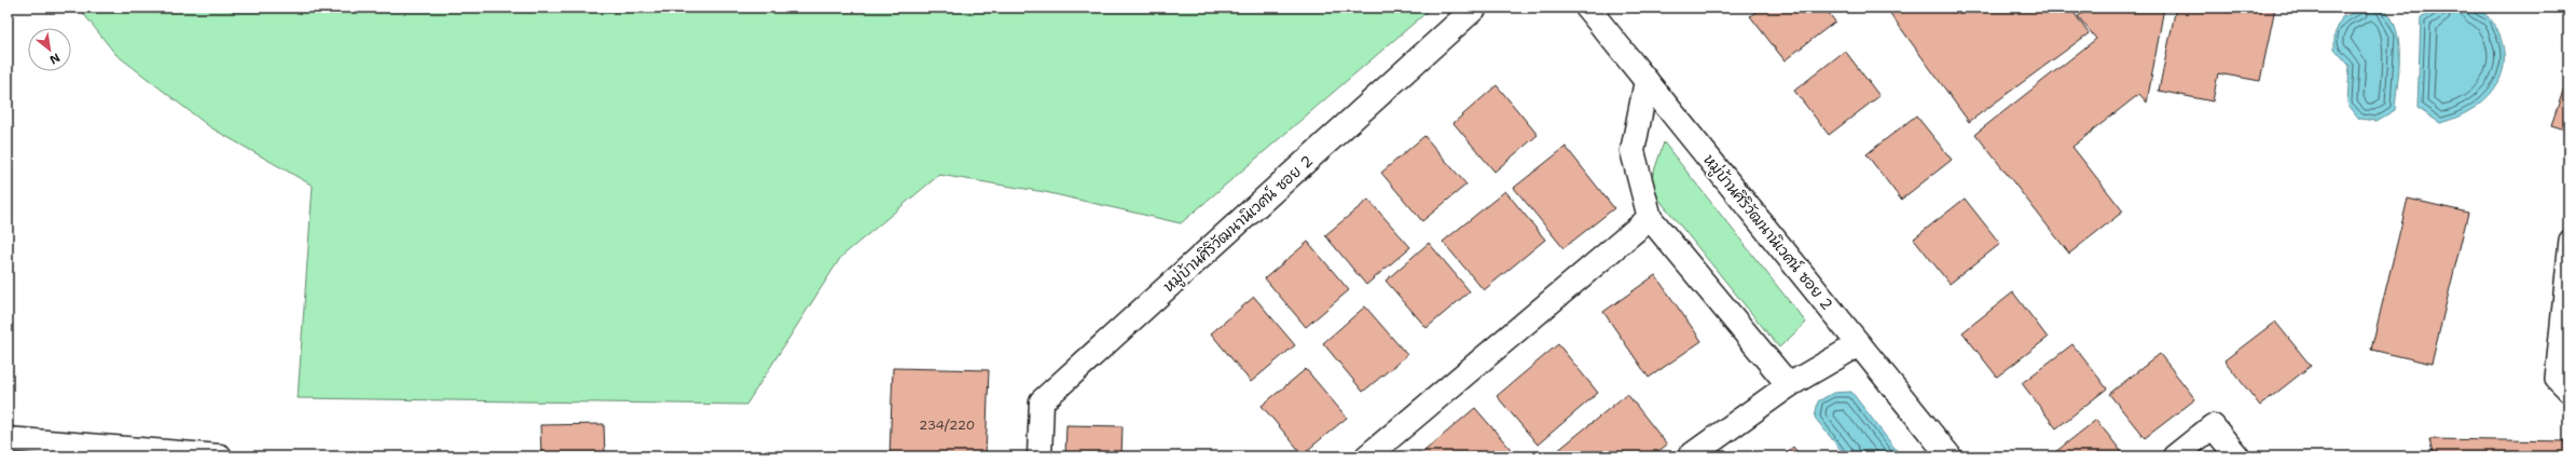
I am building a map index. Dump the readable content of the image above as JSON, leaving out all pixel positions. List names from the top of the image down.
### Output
{
  "streets": {
    "street": ["หมู่บ้านศิริวัฒนานิเวศน์ ซอย 2"]
  },
  "house_numbers": ["234/220"],
  "north": "bottom right"
}
